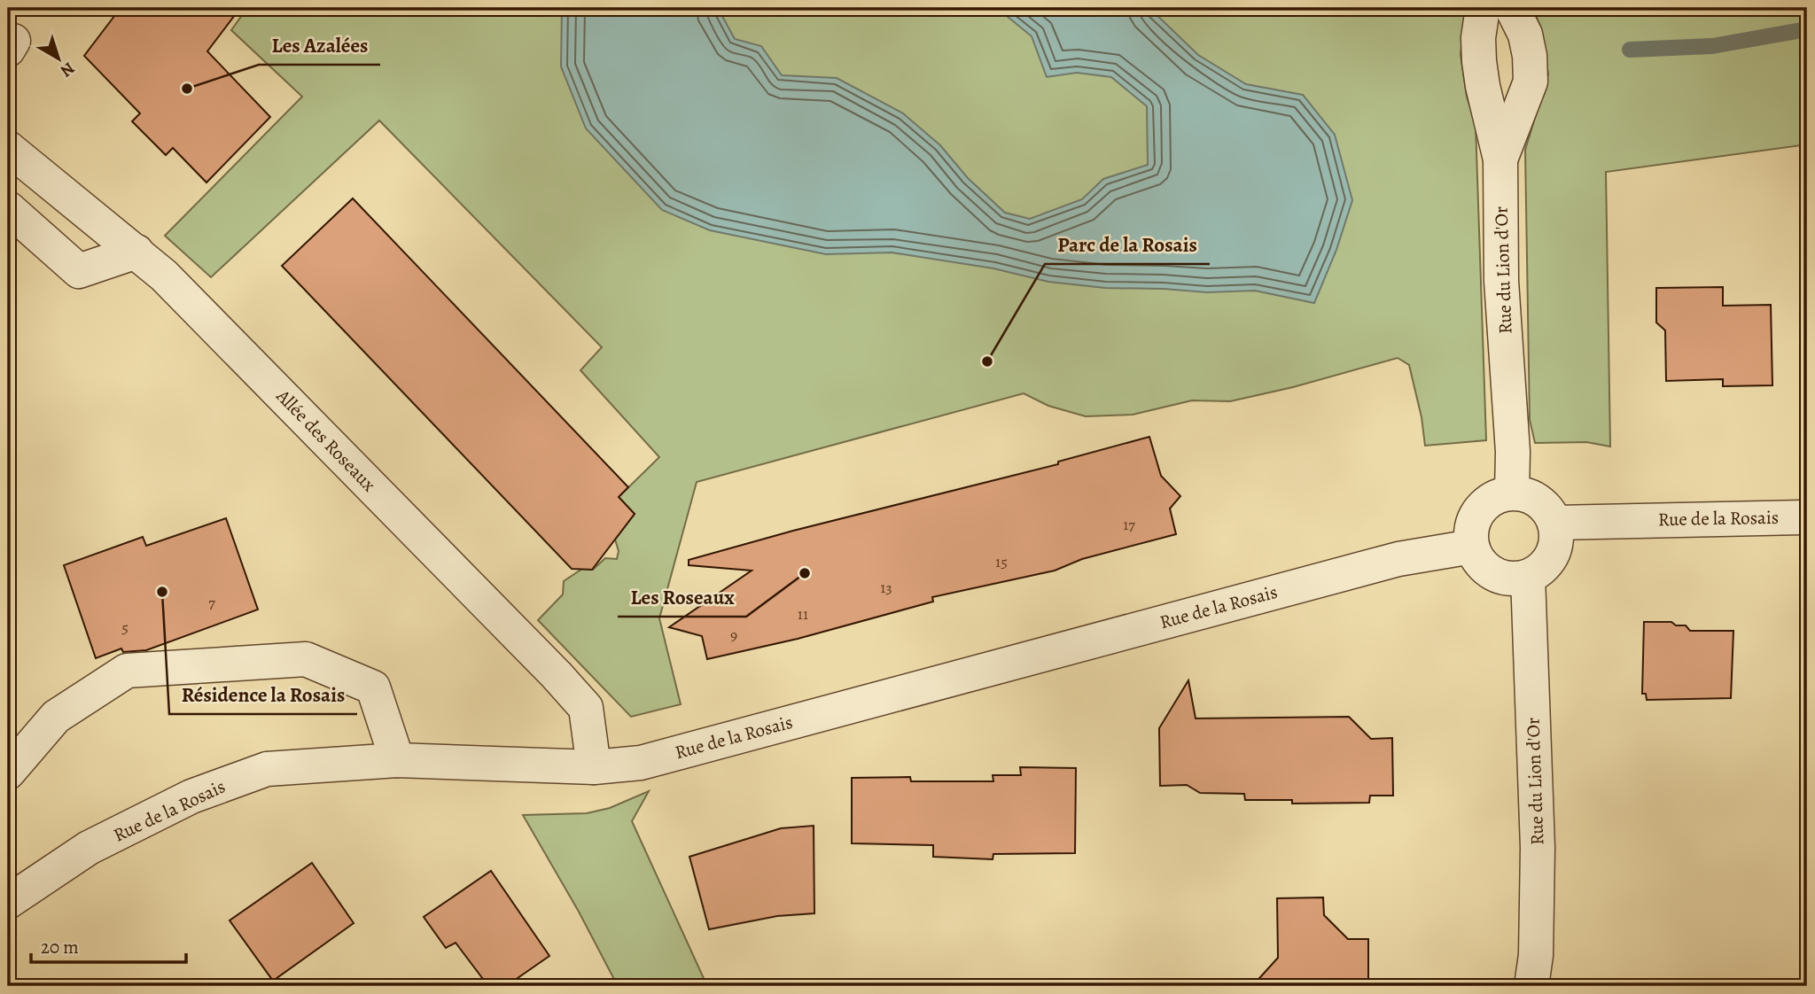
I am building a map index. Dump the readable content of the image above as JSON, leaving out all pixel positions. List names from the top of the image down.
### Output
{
  "streets": {
    "street": ["Rue du Lion d'Or", "Allée des Roseaux", "Rue de la Rosais"]
  },
  "crossings": [
    ["Rue du Lion d'Or", "Rue de la Rosais"],
    ["Allée des Roseaux", "Rue de la Rosais"]
  ],
  "places": [
    "Les Azalées",
    "Parc de la Rosais",
    "Les Roseaux",
    "Résidence la Rosais"
  ],
  "house_numbers": [
    "17",
    "15",
    "13",
    "7",
    "11",
    "5",
    "9"
  ],
  "scale_bar": "20 m",
  "north": "bottom right"
}
